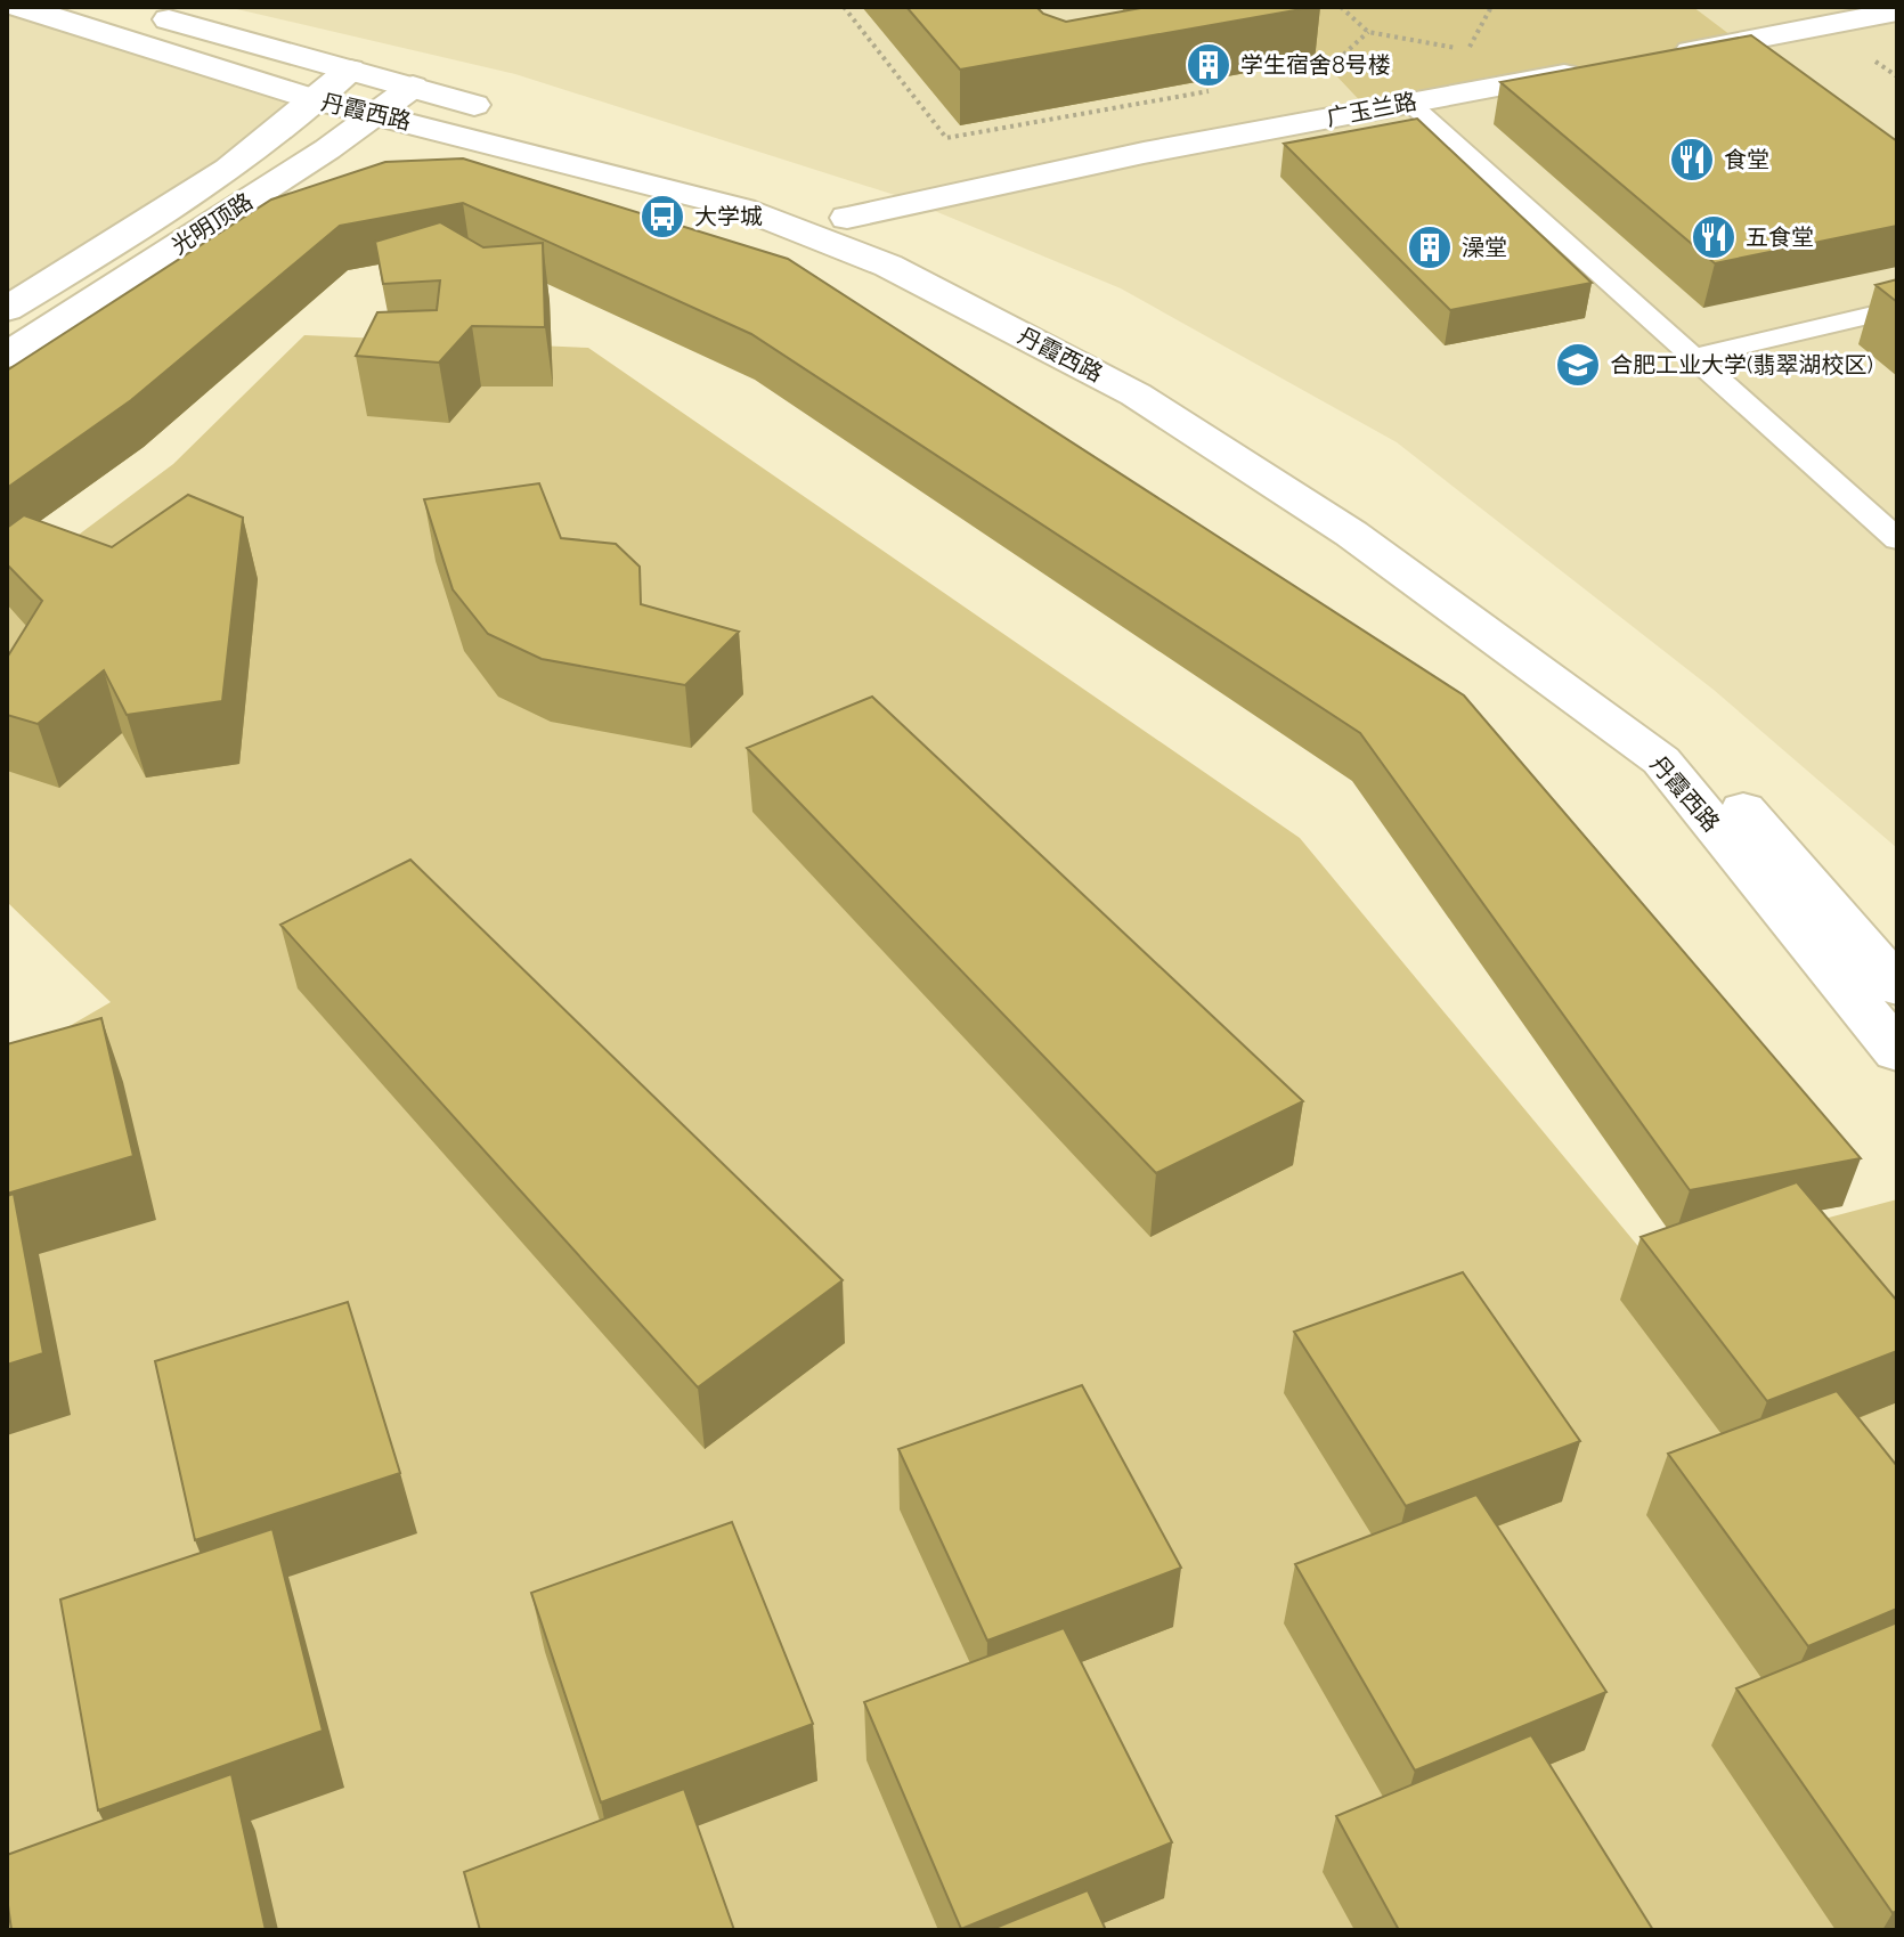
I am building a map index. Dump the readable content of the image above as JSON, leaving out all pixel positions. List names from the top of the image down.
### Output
{
  "streets": {
    "main road": ["广玉兰路", "丹霞西路", "光明顶路"]
  },
  "crossings": [
    ["广玉兰路", "丹霞西路"],
    ["丹霞西路", "光明顶路"]
  ],
  "places": {
    "building": ["学生宿舍8号楼", "澡堂"],
    "restaurant": ["食堂", "五食堂"],
    "bus stop": ["大学城"],
    "school or university": ["合肥工业大学(翡翠湖校区)"]
  }
}
